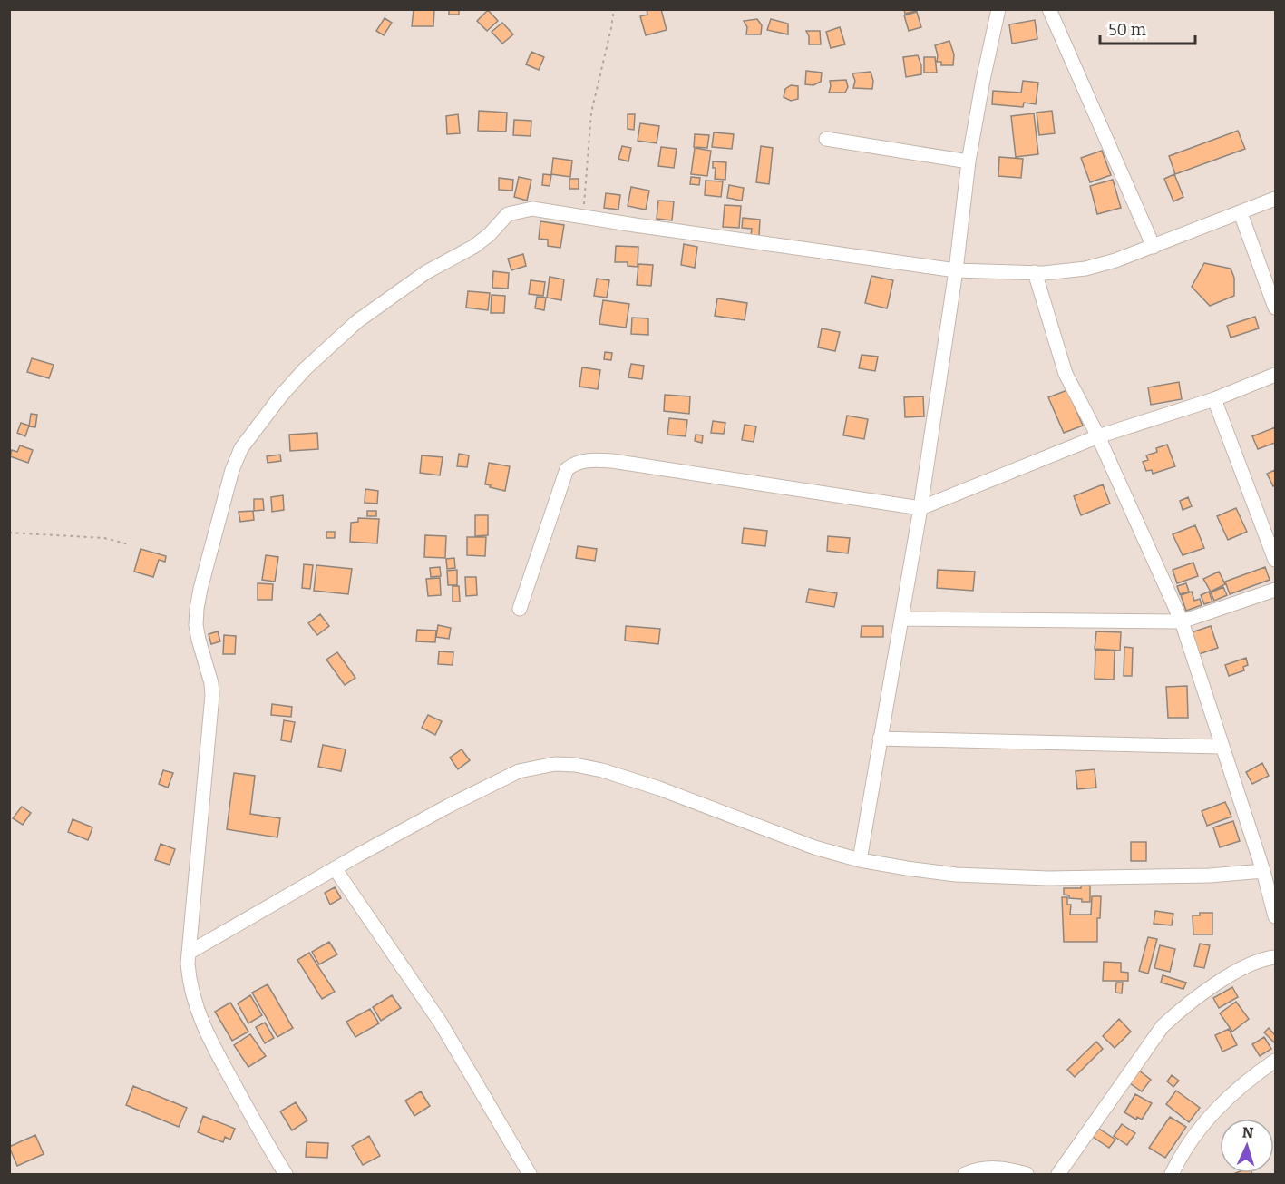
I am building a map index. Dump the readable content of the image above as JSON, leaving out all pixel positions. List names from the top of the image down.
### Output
{
  "scale_bar": "50 m",
  "north": "top"
}
